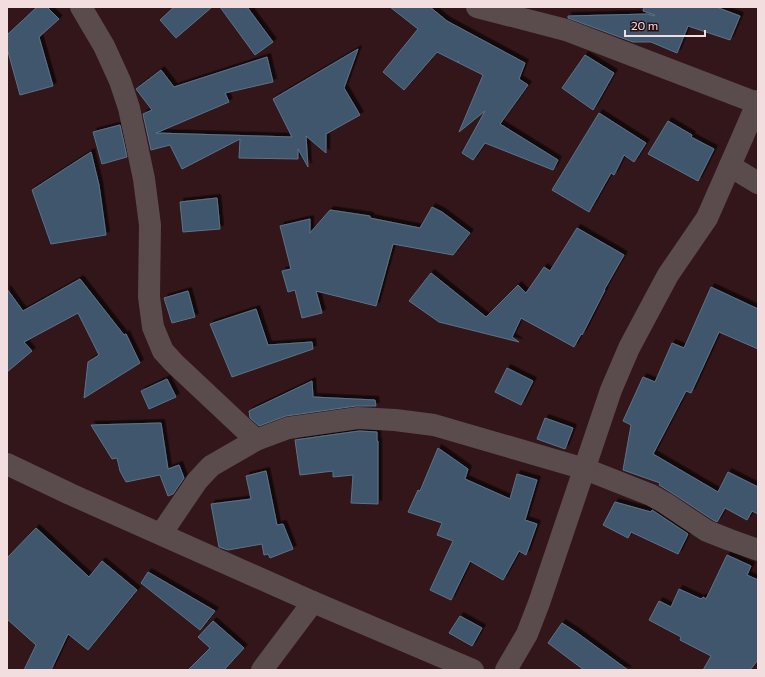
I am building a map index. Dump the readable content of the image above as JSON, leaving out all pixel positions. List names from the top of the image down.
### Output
{
  "scale_bar": "20 m"
}
